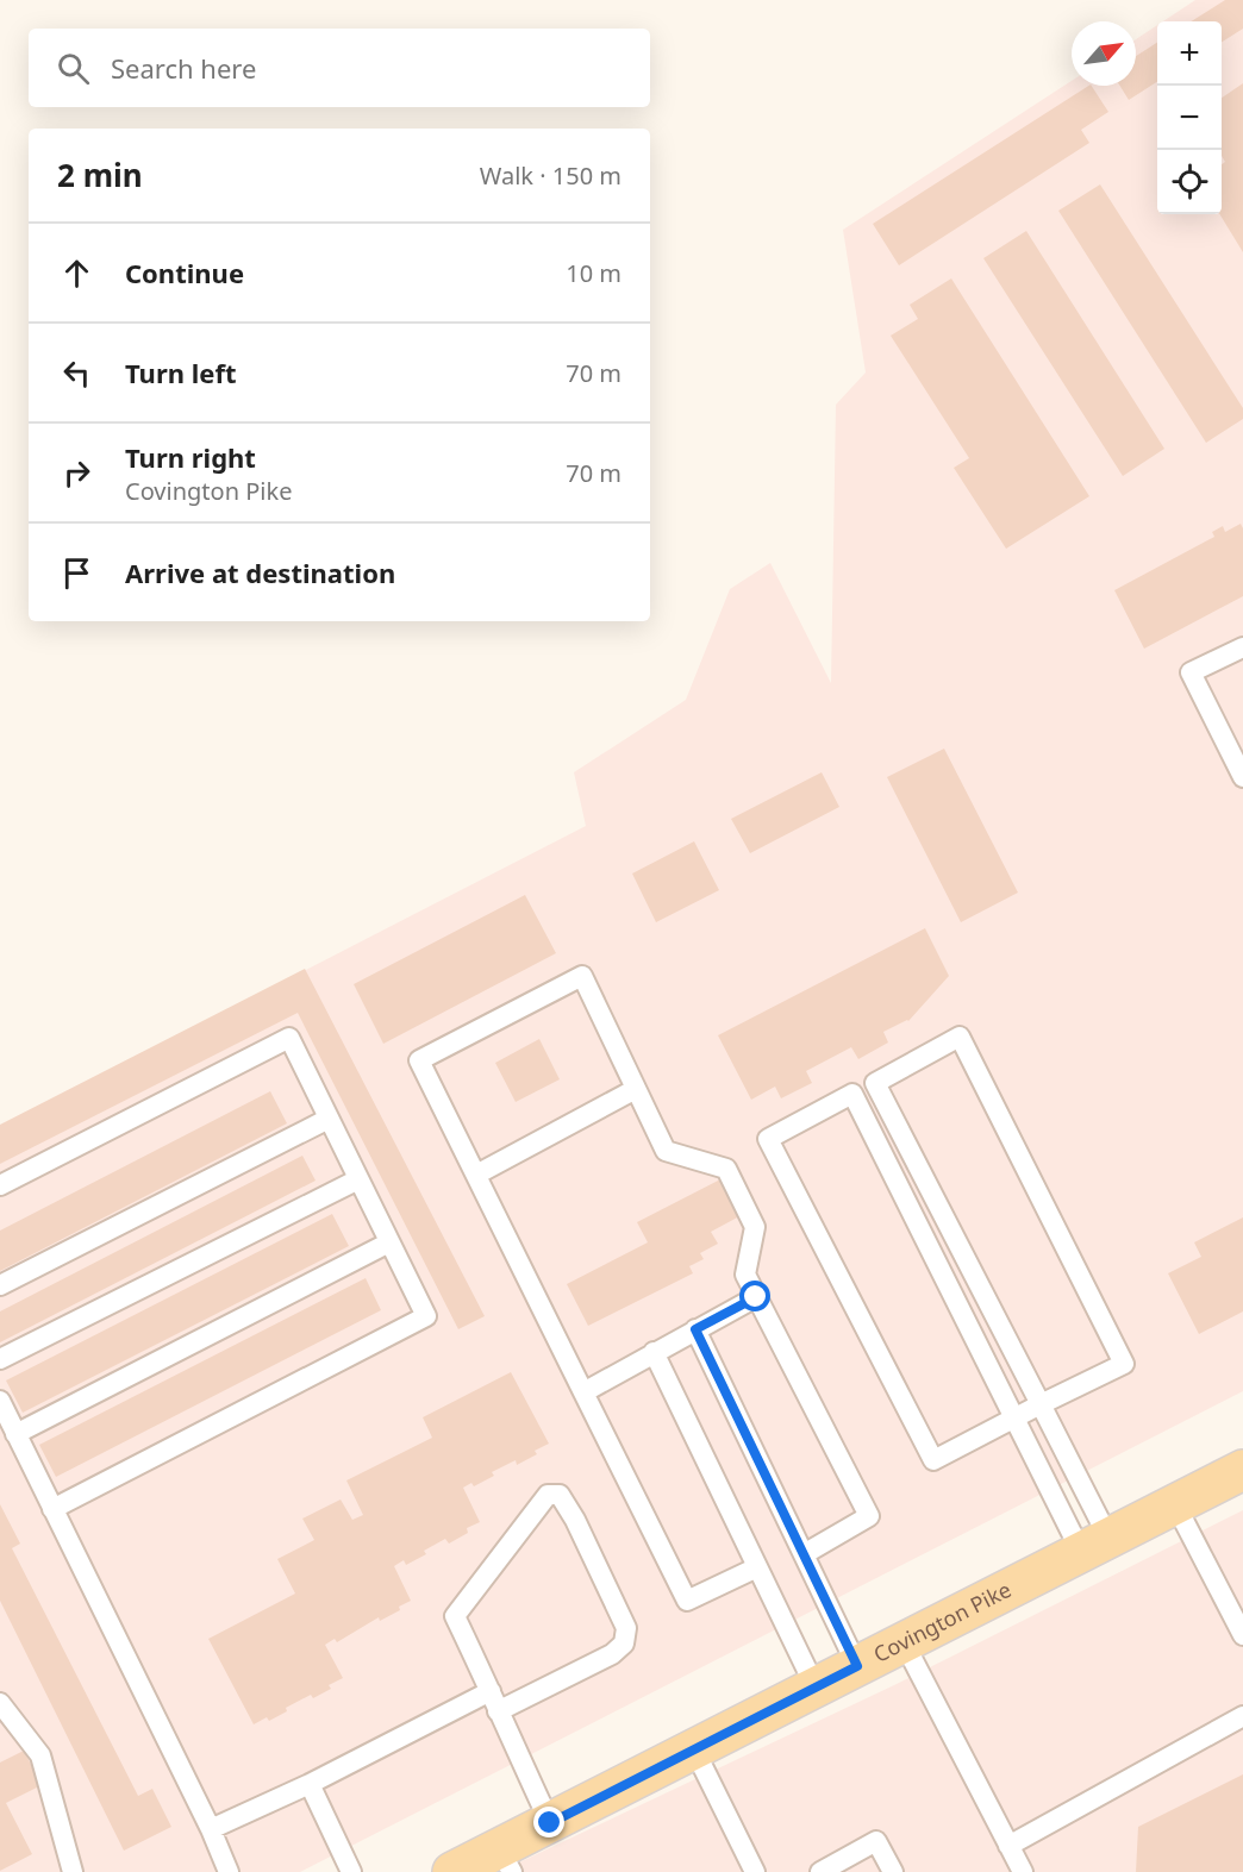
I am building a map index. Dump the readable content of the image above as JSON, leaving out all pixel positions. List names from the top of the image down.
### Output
{
  "streets": {
    "main road": ["Covington Pike"]
  },
  "north": "top right",
  "page": {
    "map_buttons": ["+", "−"],
    "search": "Search here",
    "heading": ["2 min", "Walk · 150 m"],
    "list": [
      ["Continue", "10 m"],
      ["Turn left", "70 m"],
      ["Turn right", "Covington Pike", "70 m"],
      "Arrive at destination"
    ]
  }
}
